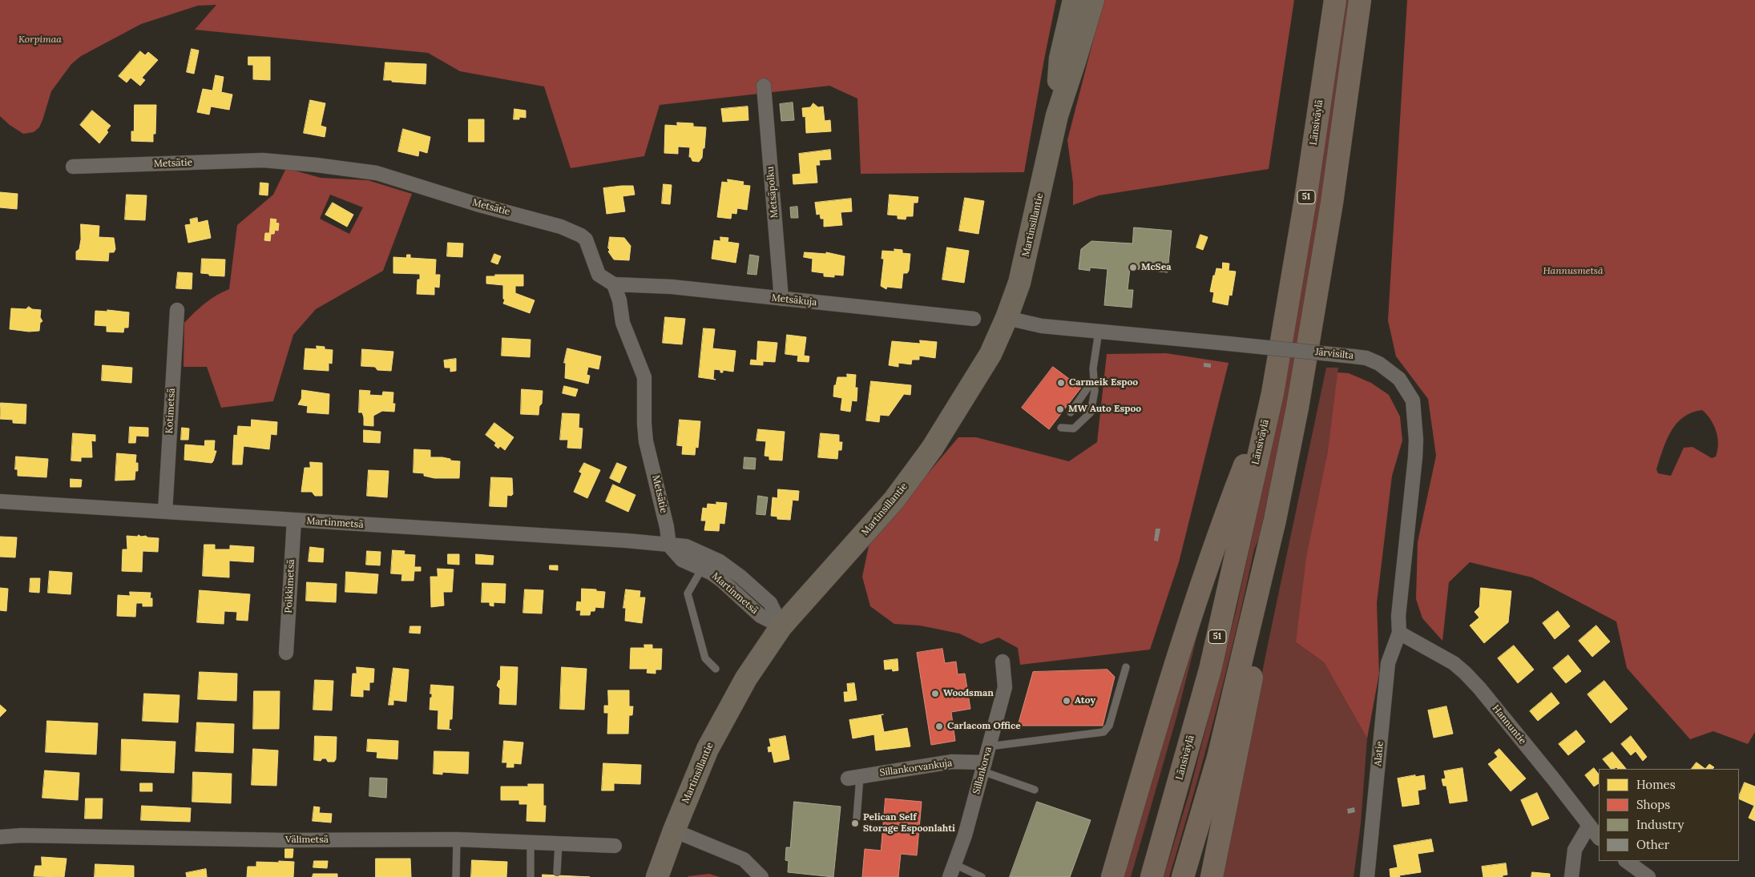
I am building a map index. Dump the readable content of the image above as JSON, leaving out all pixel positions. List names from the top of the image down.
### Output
{
  "streets": {
    "highway": ["Länsiväylä", "51"],
    "main road": ["Martinsillantie"],
    "street": [
      "Metsätie",
      "Metsäpolku",
      "Metsäkuja",
      "Järvisilta",
      "Kotimetsä",
      "Martinmetsä",
      "Poikkimetsä",
      "Hannuntie",
      "Alatie",
      "Sillankorvankuja",
      "Sillankorva",
      "Välimetsä"
    ]
  },
  "crossings": [
    ["Metsätie", "Metsäkuja"],
    ["Metsätie", "Martinmetsä"],
    ["Metsäpolku", "Metsäkuja"],
    ["Martinsillantie", "Järvisilta"],
    ["Martinsillantie", "Martinmetsä"],
    ["Järvisilta", "Hannuntie"],
    ["Järvisilta", "Alatie"],
    ["Kotimetsä", "Martinmetsä"],
    ["Martinmetsä", "Poikkimetsä"],
    ["Hannuntie", "Alatie"],
    ["Sillankorvankuja", "Sillankorva"]
  ],
  "parks": ["Korpimaa", "Hannusmetsä"],
  "places": [
    "McSea",
    "Carmeik Espoo",
    "MW Auto Espoo",
    "Woodsman",
    "Atoy",
    "Carlacom Office",
    "Pelican Self Storage Espoonlahti"
  ],
  "legend": [
    "Homes",
    "Shops",
    "Industry",
    "Other"
  ]
}
